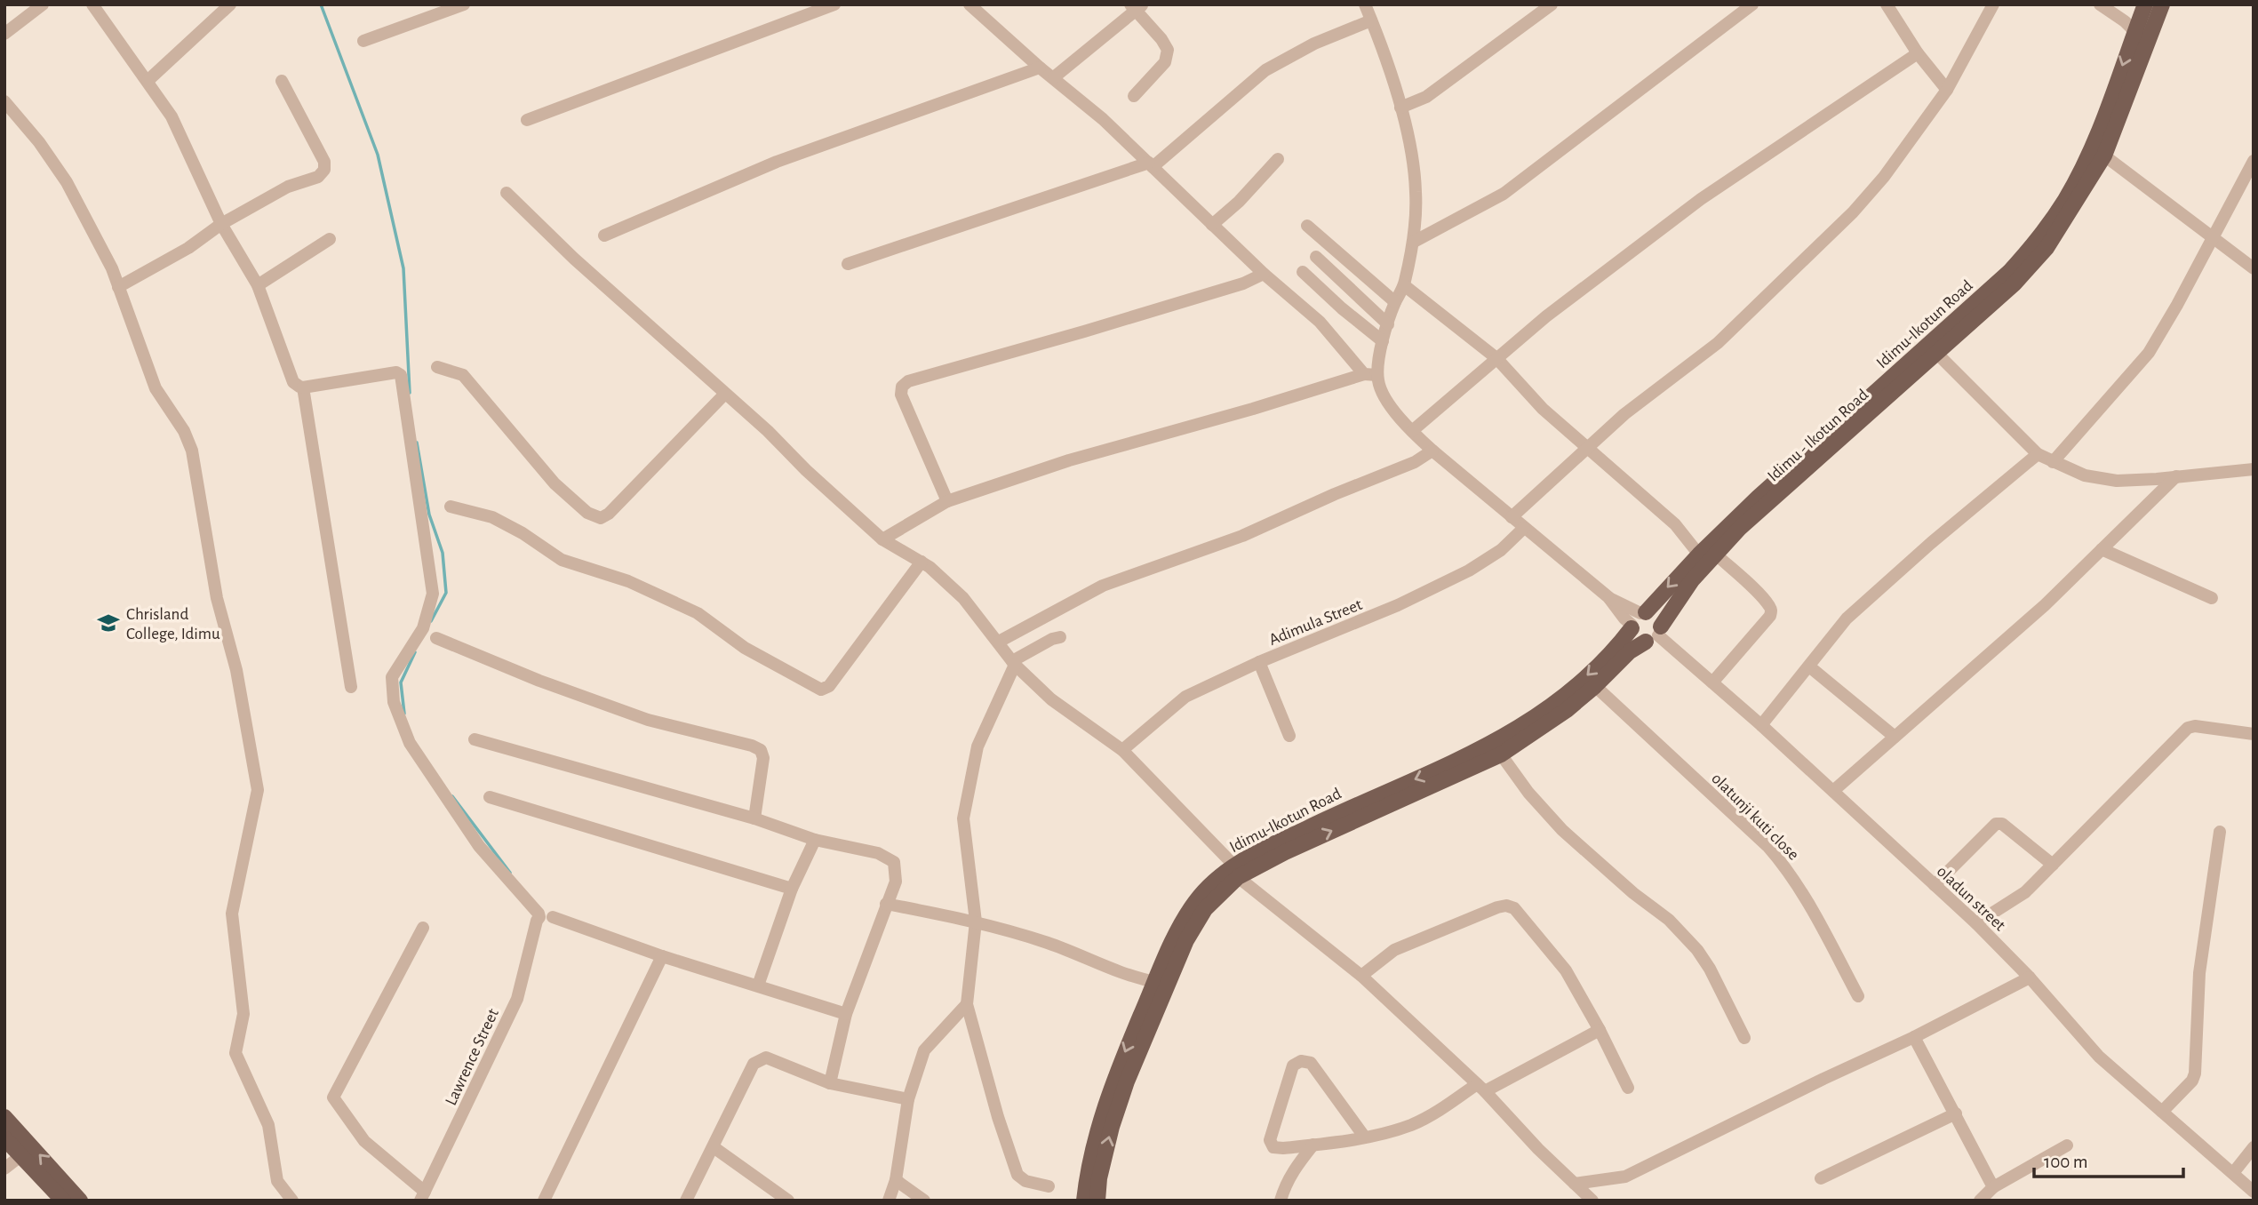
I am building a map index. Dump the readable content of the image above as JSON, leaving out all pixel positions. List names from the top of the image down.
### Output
{
  "streets": {
    "main road": ["Idimu-Ikotun Road", "Idimu - Ikotun Road"],
    "street": [
      "Adimula Street",
      "olatunji kuti close",
      "oladun street",
      "Lawrence Street"
    ]
  },
  "crossings": [
    ["Idimu-Ikotun Road", "Idimu - Ikotun Road"],
    ["Idimu-Ikotun Road", "olatunji kuti close"],
    ["Idimu-Ikotun Road", "oladun street"]
  ],
  "places": {
    "school or university": ["Chrisland College, Idimu"]
  },
  "scale_bar": "100 m"
}
